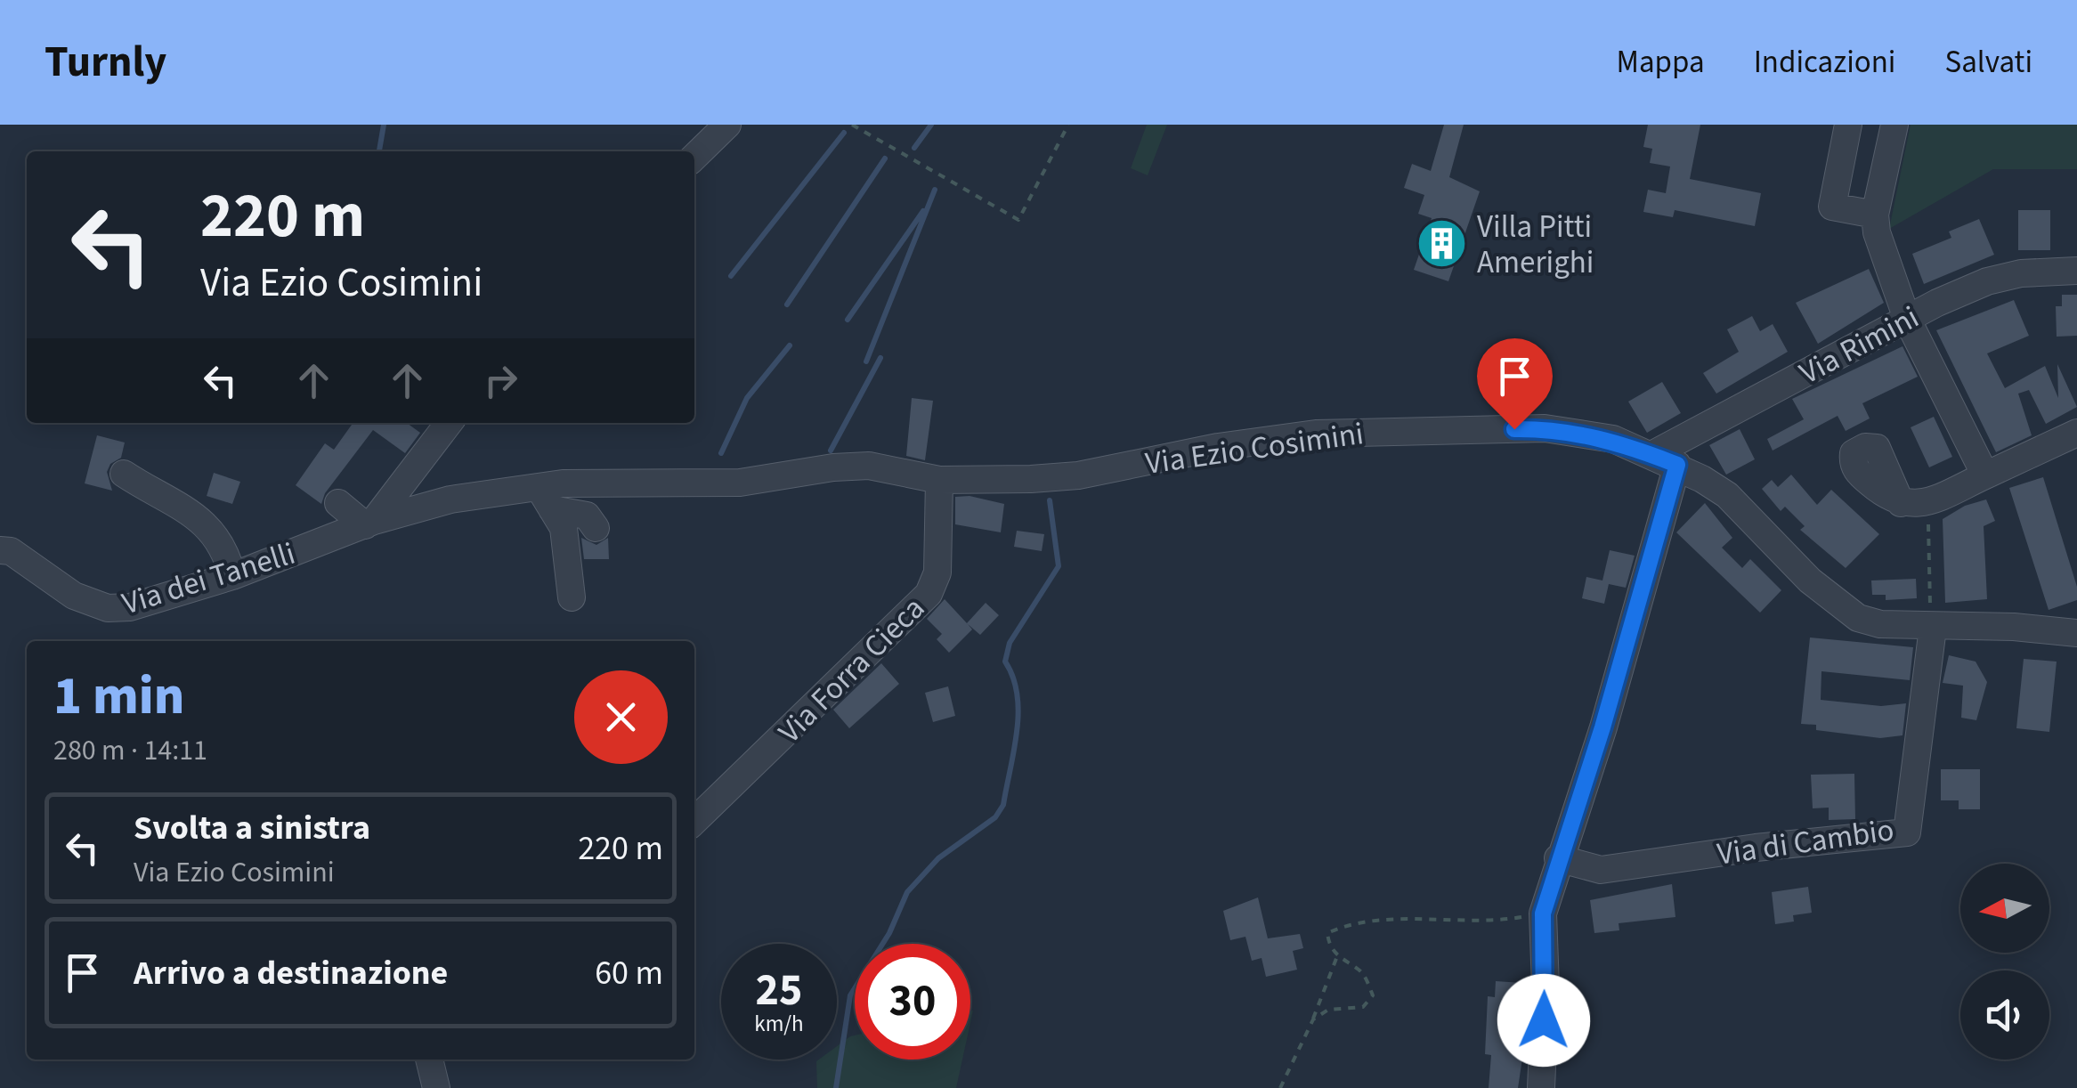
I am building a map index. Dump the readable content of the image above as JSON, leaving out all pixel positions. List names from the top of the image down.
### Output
{
  "streets": {
    "street": [
      "Via Rimini",
      "Via Ezio Cosimini",
      "Via dei Tanelli",
      "Via Forra Cieca",
      "Via di Cambio"
    ]
  },
  "crossings": [
    ["Via Rimini", "Via Ezio Cosimini"],
    ["Via Ezio Cosimini", "Via dei Tanelli"],
    ["Via Ezio Cosimini", "Via Forra Cieca"],
    ["Via Ezio Cosimini", "Via di Cambio"]
  ],
  "places": {
    "building": ["Villa Pitti Amerighi"]
  },
  "north": "left",
  "page": {
    "header": "Turnly",
    "nav": ["Mappa", "Indicazioni", "Salvati"],
    "turn": ["220 m", "Via Ezio Cosimini"],
    "heading": ["1 min", "280 m · 14:11"],
    "list": [
      {
        "name": "Svolta a sinistra",
        "note": "Via Ezio Cosimini",
        "value": "220 m"
      },
      {
        "name": "Arrivo a destinazione",
        "value": "60 m"
      }
    ],
    "speed": "25 km/h",
    "limit": "30"
  }
}
